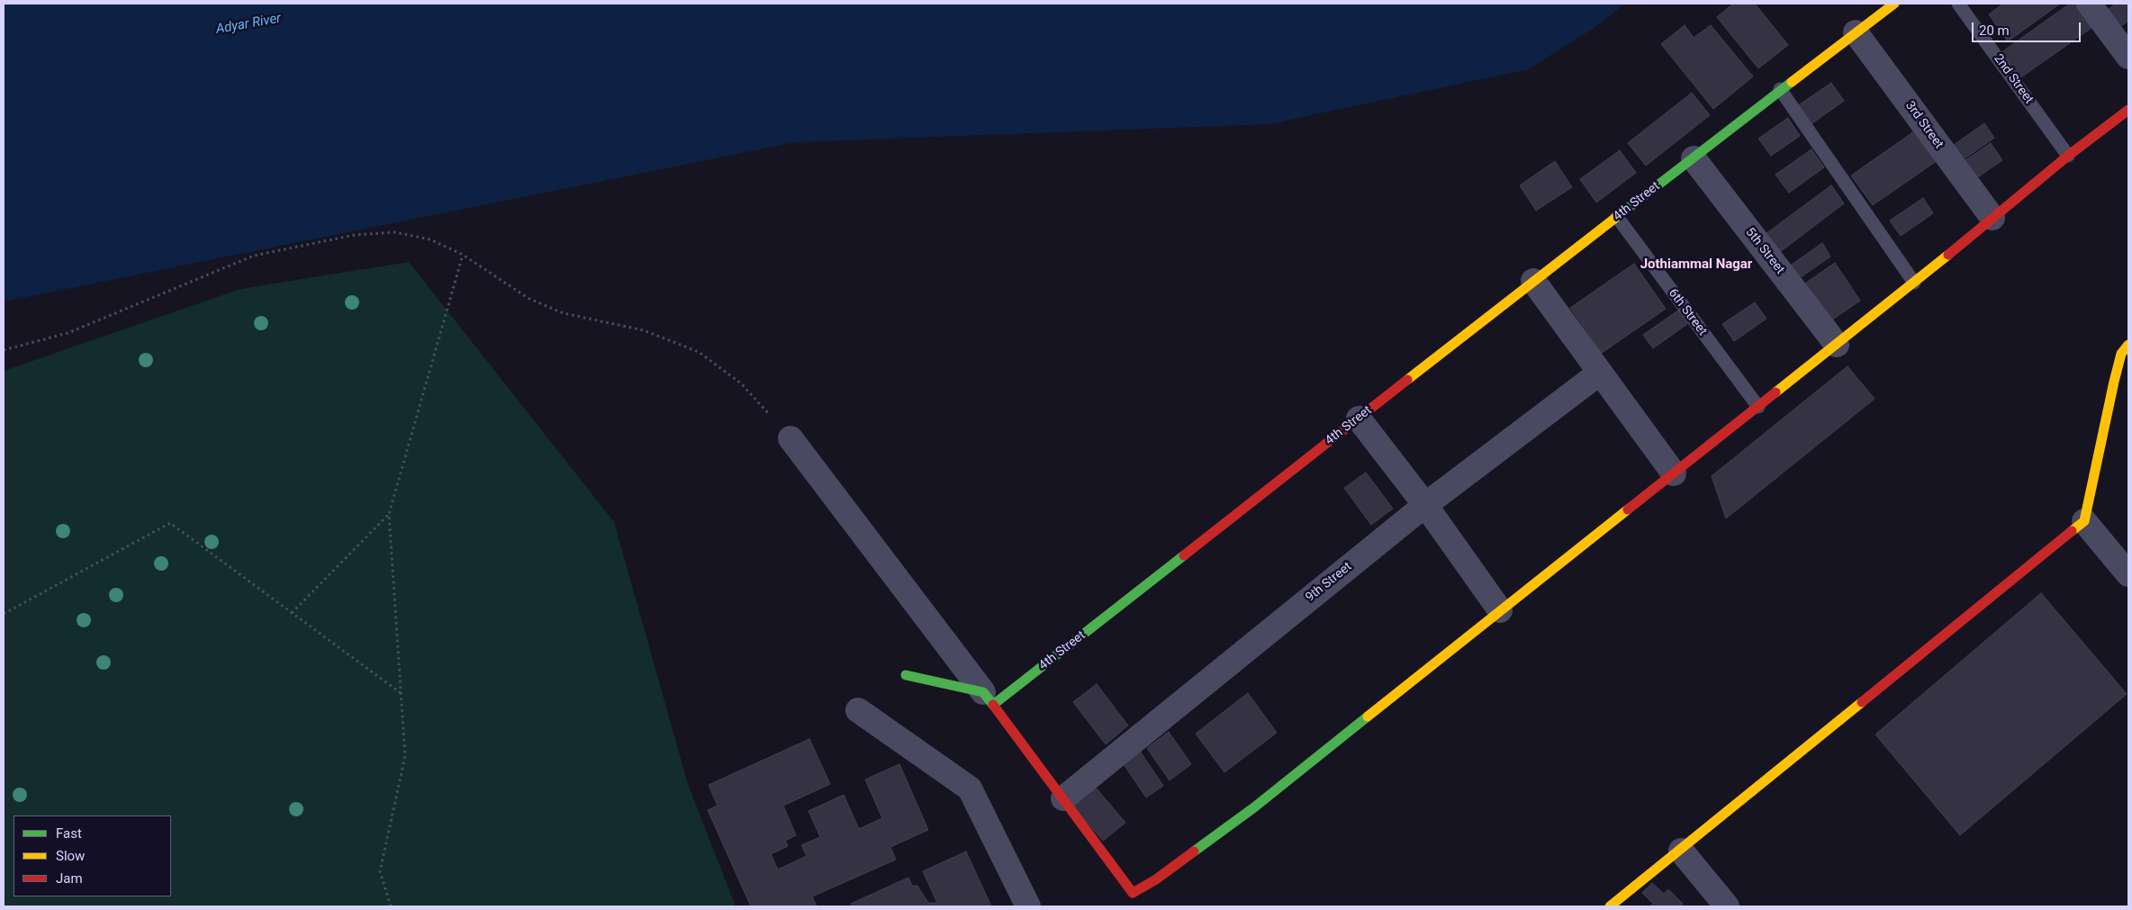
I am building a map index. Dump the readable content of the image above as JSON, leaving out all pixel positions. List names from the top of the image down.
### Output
{
  "streets": {
    "street": [
      "3rd Street",
      "4th Street",
      "5th Street",
      "9th Street"
    ],
    "lane": ["2nd Street", "6th Street"]
  },
  "crossings": [
    ["3rd Street", "4th Street"],
    ["4th Street", "5th Street"],
    ["4th Street", "6th Street"]
  ],
  "districts": ["Jothiammal Nagar"],
  "water": ["Adyar River"],
  "legend": ["Fast", "Slow", "Jam"],
  "scale_bar": "20 m"
}
